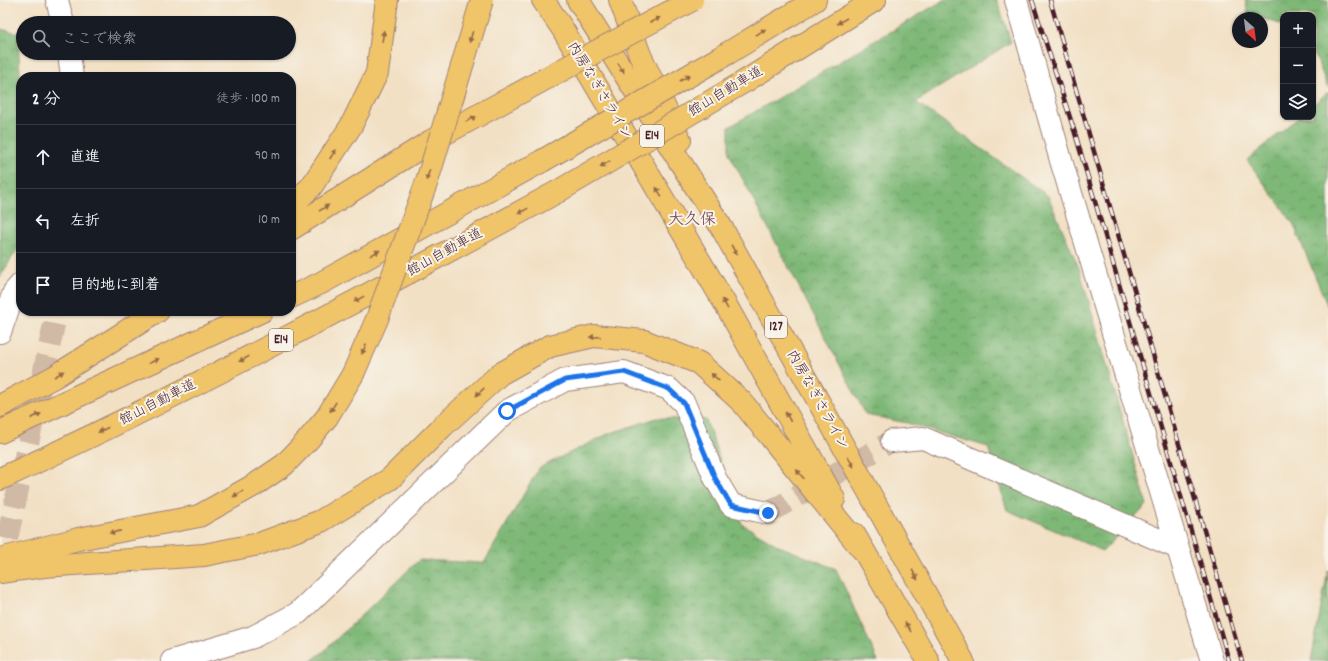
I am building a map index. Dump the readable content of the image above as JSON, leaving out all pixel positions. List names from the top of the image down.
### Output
{
  "streets": {
    "highway": [
      "内房なぎさライン",
      "館山自動車道",
      "E14",
      "127"
    ]
  },
  "districts": ["大久保"],
  "north": "bottom right",
  "page": {
    "map_buttons": ["+", "−"],
    "search": "ここで検索",
    "heading": ["2 分", "徒歩 · 100 m"],
    "list": [
      ["直進", "90 m"],
      ["左折", "10 m"],
      "目的地に到着"
    ]
  }
}
